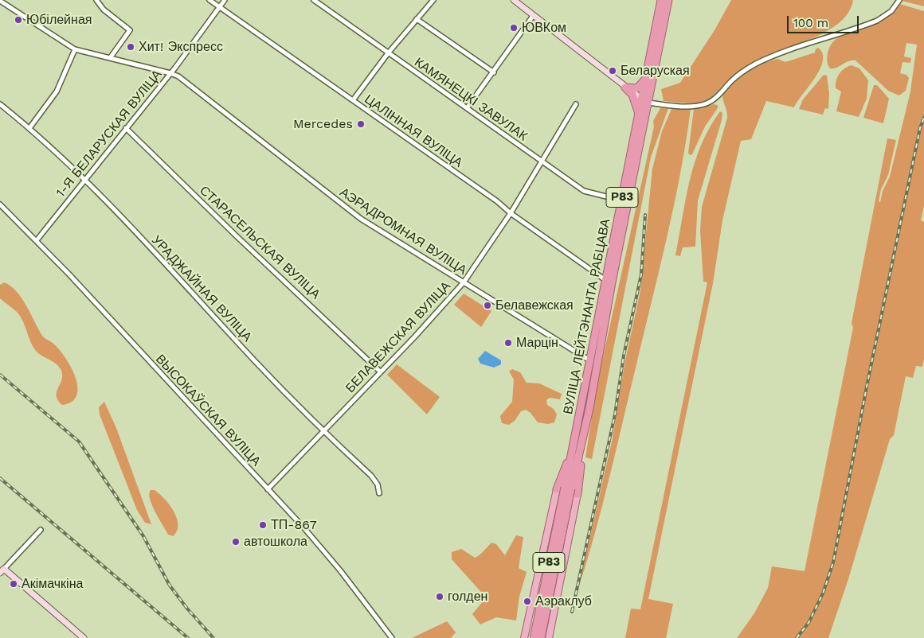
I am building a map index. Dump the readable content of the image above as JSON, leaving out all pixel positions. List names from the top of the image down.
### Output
{
  "streets": {
    "highway": ["Р83", "ВУЛІЦА ЛЕЙТЭНАНТА РАБЦАВА"],
    "street": [
      "КАМЯНЕЦКІ ЗАВУЛАК",
      "ЦАЛІННАЯ ВУЛІЦА",
      "1-Я БЕЛАРУСКАЯ ВУЛІЦА",
      "АЭРАДРОМНАЯ ВУЛІЦА",
      "СТАРАСЕЛЬСКАЯ ВУЛІЦА",
      "УРАДЖАЙНАЯ ВУЛІЦА",
      "БЕЛАВЕЖСКАЯ ВУЛІЦА",
      "ВЫСОКАЎСКАЯ ВУЛІЦА"
    ]
  },
  "crossings": [
    ["КАМЯНЕЦКІ ЗАВУЛАК", "ВУЛІЦА ЛЕЙТЭНАНТА РАБЦАВА"],
    ["КАМЯНЕЦКІ ЗАВУЛАК", "БЕЛАВЕЖСКАЯ ВУЛІЦА"],
    ["ЦАЛІННАЯ ВУЛІЦА", "1-Я БЕЛАРУСКАЯ ВУЛІЦА"],
    ["ЦАЛІННАЯ ВУЛІЦА", "ВУЛІЦА ЛЕЙТЭНАНТА РАБЦАВА"],
    ["ЦАЛІННАЯ ВУЛІЦА", "БЕЛАВЕЖСКАЯ ВУЛІЦА"],
    ["1-Я БЕЛАРУСКАЯ ВУЛІЦА", "АЭРАДРОМНАЯ ВУЛІЦА"],
    ["1-Я БЕЛАРУСКАЯ ВУЛІЦА", "СТАРАСЕЛЬСКАЯ ВУЛІЦА"],
    ["1-Я БЕЛАРУСКАЯ ВУЛІЦА", "УРАДЖАЙНАЯ ВУЛІЦА"],
    ["1-Я БЕЛАРУСКАЯ ВУЛІЦА", "ВЫСОКАЎСКАЯ ВУЛІЦА"],
    ["АЭРАДРОМНАЯ ВУЛІЦА", "ВУЛІЦА ЛЕЙТЭНАНТА РАБЦАВА"],
    ["АЭРАДРОМНАЯ ВУЛІЦА", "БЕЛАВЕЖСКАЯ ВУЛІЦА"],
    ["СТАРАСЕЛЬСКАЯ ВУЛІЦА", "БЕЛАВЕЖСКАЯ ВУЛІЦА"],
    ["УРАДЖАЙНАЯ ВУЛІЦА", "БЕЛАВЕЖСКАЯ ВУЛІЦА"],
    ["БЕЛАВЕЖСКАЯ ВУЛІЦА", "ВЫСОКАЎСКАЯ ВУЛІЦА"]
  ],
  "places": [
    "Юбілейная",
    "ЮВКом",
    "Хит! Экспресс",
    "Беларуская",
    "Mercedes",
    "Белавежская",
    "Марцін",
    "ТП-867",
    "автошкола",
    "Акімачкіна",
    "голден",
    "Аэраклуб"
  ],
  "scale_bar": "100 m"
}
